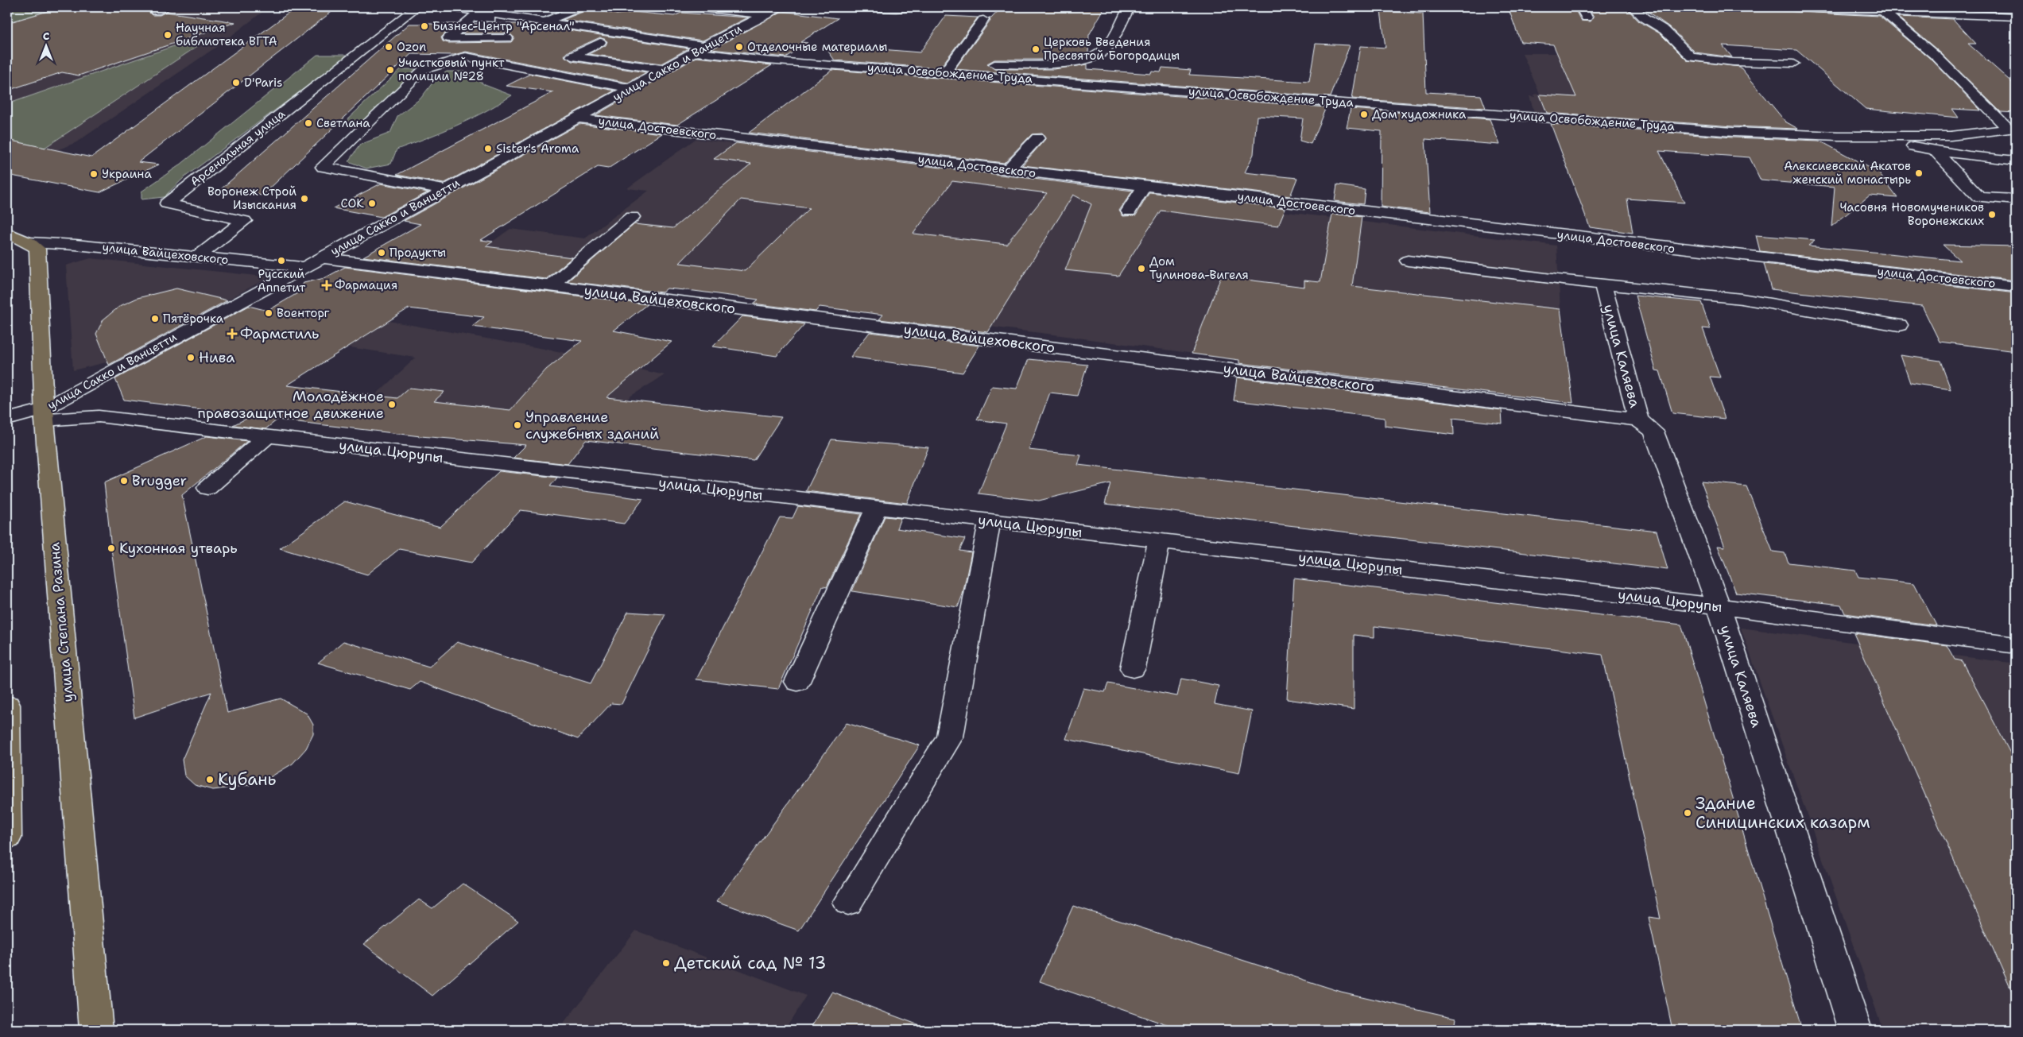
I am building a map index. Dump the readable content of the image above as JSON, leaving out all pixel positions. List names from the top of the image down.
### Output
{
  "streets": {
    "main road": ["улица Степана Разина"],
    "street": [
      "улица Сакко и Ванцетти",
      "улица Освобождение Труда",
      "улица Достоевского",
      "Арсенальная улица",
      "улица Вайцеховского",
      "улица Каляева",
      "улица Цюрупы"
    ]
  },
  "crossings": [
    ["улица Сакко и Ванцетти", "улица Освобождение Труда"],
    ["улица Сакко и Ванцетти", "улица Достоевского"],
    ["улица Сакко и Ванцетти", "улица Вайцеховского"],
    ["улица Сакко и Ванцетти", "улица Цюрупы"],
    ["улица Сакко и Ванцетти", "улица Степана Разина"],
    ["Арсенальная улица", "улица Вайцеховского"],
    ["улица Вайцеховского", "улица Каляева"],
    ["улица Вайцеховского", "улица Степана Разина"],
    ["улица Каляева", "улица Цюрупы"],
    ["улица Цюрупы", "улица Степана Разина"]
  ],
  "places": {
    "other": [
      "Бизнес-Центр \"Арсенал\"",
      "Научная библиотека ВГТА",
      "Ozon",
      "Отделочные материалы",
      "Церковь Введения Пресвятой Богородицы",
      "Участковый пункт полиции №28",
      "D'Paris",
      "Дом художника",
      "Светлана",
      "Sister's Aroma",
      "Алексиевский Акатов женский монастырь",
      "Украина",
      "Воронеж Строй Изыскания",
      "СОК",
      "Часовня Новомучеников Воронежских",
      "Продукты",
      "Русский Аппетит",
      "Дом Тулинова-Вигеля",
      "Военторг",
      "Пятёрочка",
      "Нива",
      "Молодёжное правозащитное движение",
      "Управление служебных зданий",
      "Brugger",
      "Кухонная утварь",
      "Кубань",
      "Здание Синицинских казарм",
      "Детский сад № 13"
    ],
    "health": ["Фармация", "Фармстиль"]
  },
  "north": "top"
}
